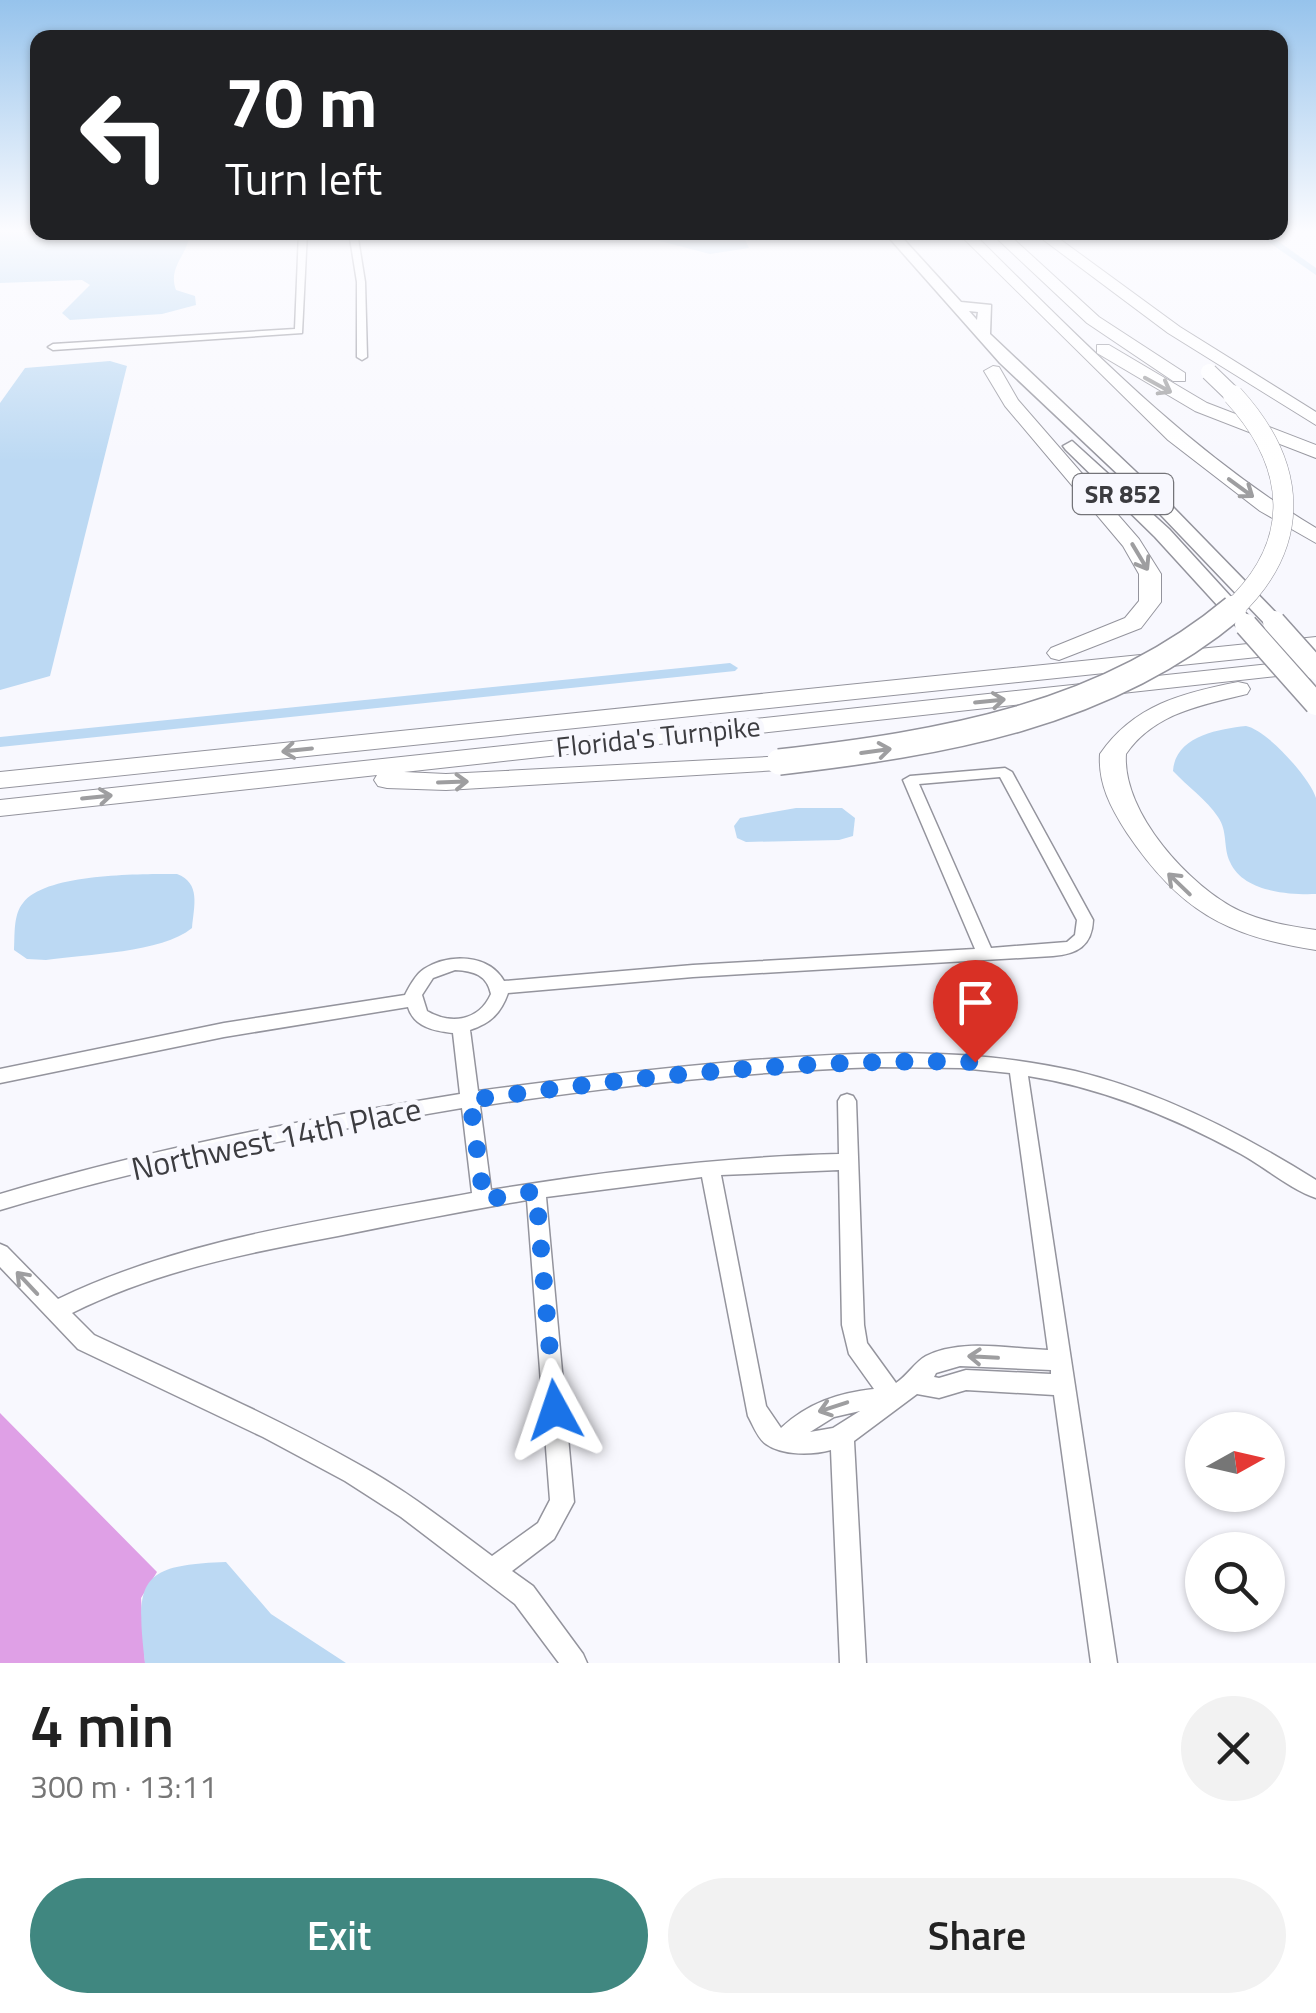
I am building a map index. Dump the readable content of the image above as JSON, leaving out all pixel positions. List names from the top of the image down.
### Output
{
  "streets": {
    "highway": ["Florida's Turnpike"],
    "main road": ["SR 852"],
    "street": ["Northwest 14th Place"]
  },
  "crossings": [
    ["SR 852", "Florida's Turnpike"]
  ],
  "north": "right",
  "page": {
    "turn": ["70 m", "Turn left"],
    "heading": ["4 min", "300 m · 13:11"],
    "buttons": ["Exit", "Share"]
  }
}
